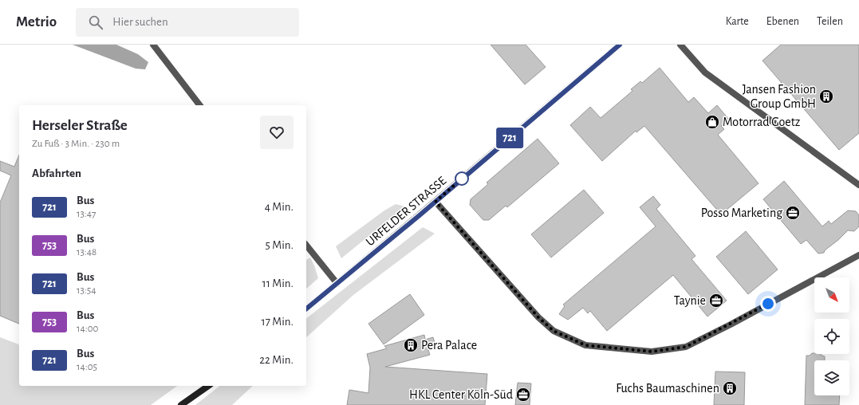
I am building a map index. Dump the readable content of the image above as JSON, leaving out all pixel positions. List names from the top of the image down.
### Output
{
  "streets": {
    "main road": ["URFELDER STRASSE"]
  },
  "places": {
    "building": ["Jansen Fashion Group GmbH", "Pera Palace", "Fuchs Baumaschinen"],
    "shop": ["Motorrad Goetz"],
    "office": ["Posso Marketing", "Taynie", "HKL Center Köln-Süd"]
  },
  "lines": ["bus line 721"],
  "north": "bottom right",
  "page": {
    "header": "Metrio",
    "search": "Hier suchen",
    "nav": ["Karte", "Ebenen", "Teilen"],
    "on_map": "721",
    "heading": [
      ["Herseler Straße", "Zu Fuß · 3 Min. · 230 m"],
      "Abfahrten"
    ],
    "list": [
      {
        "mark": "721",
        "name": "Bus",
        "note": "13:47",
        "value": "4 Min."
      },
      {
        "mark": "753",
        "name": "Bus",
        "note": "13:48",
        "value": "5 Min."
      },
      {
        "mark": "721",
        "name": "Bus",
        "note": "13:54",
        "value": "11 Min."
      },
      {
        "mark": "753",
        "name": "Bus",
        "note": "14:00",
        "value": "17 Min."
      },
      {
        "mark": "721",
        "name": "Bus",
        "note": "14:05",
        "value": "22 Min."
      }
    ]
  }
}
